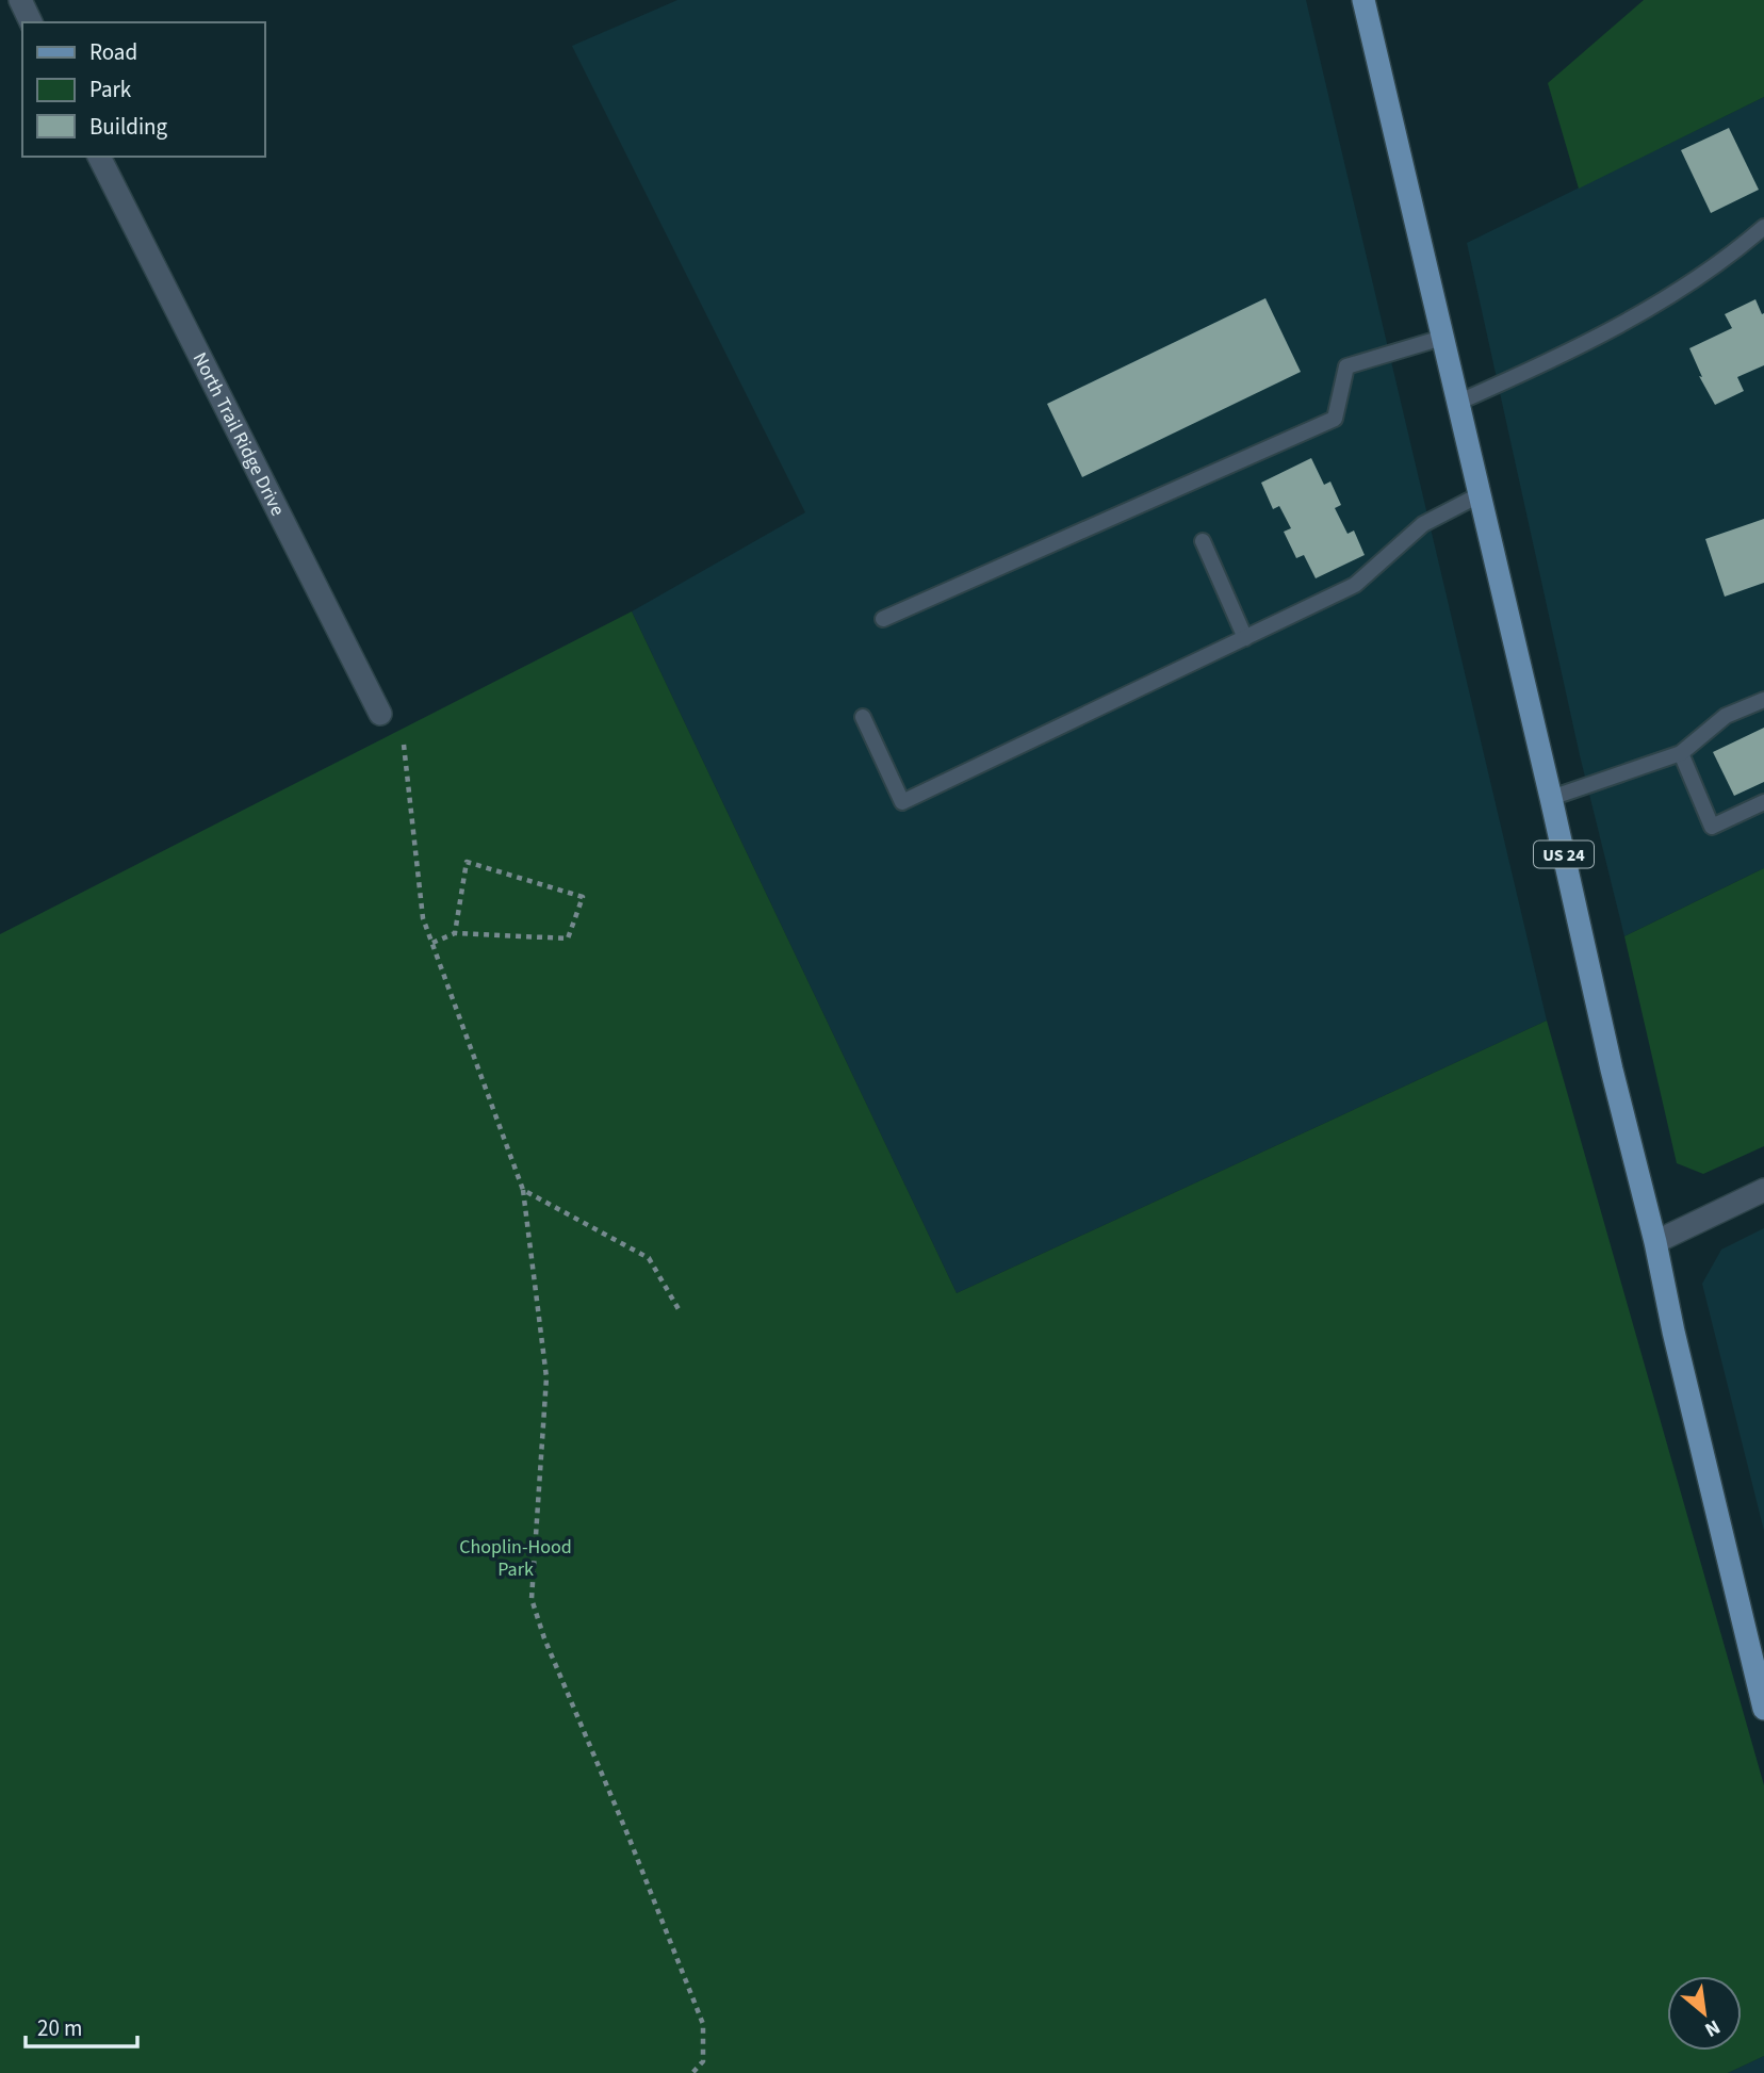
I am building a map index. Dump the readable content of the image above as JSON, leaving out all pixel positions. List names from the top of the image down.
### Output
{
  "streets": {
    "main road": ["US 24"],
    "street": ["North Trail Ridge Drive"]
  },
  "parks": ["Choplin-Hood Park"],
  "legend": ["Road", "Park", "Building"],
  "scale_bar": "20 m",
  "north": "bottom right"
}
